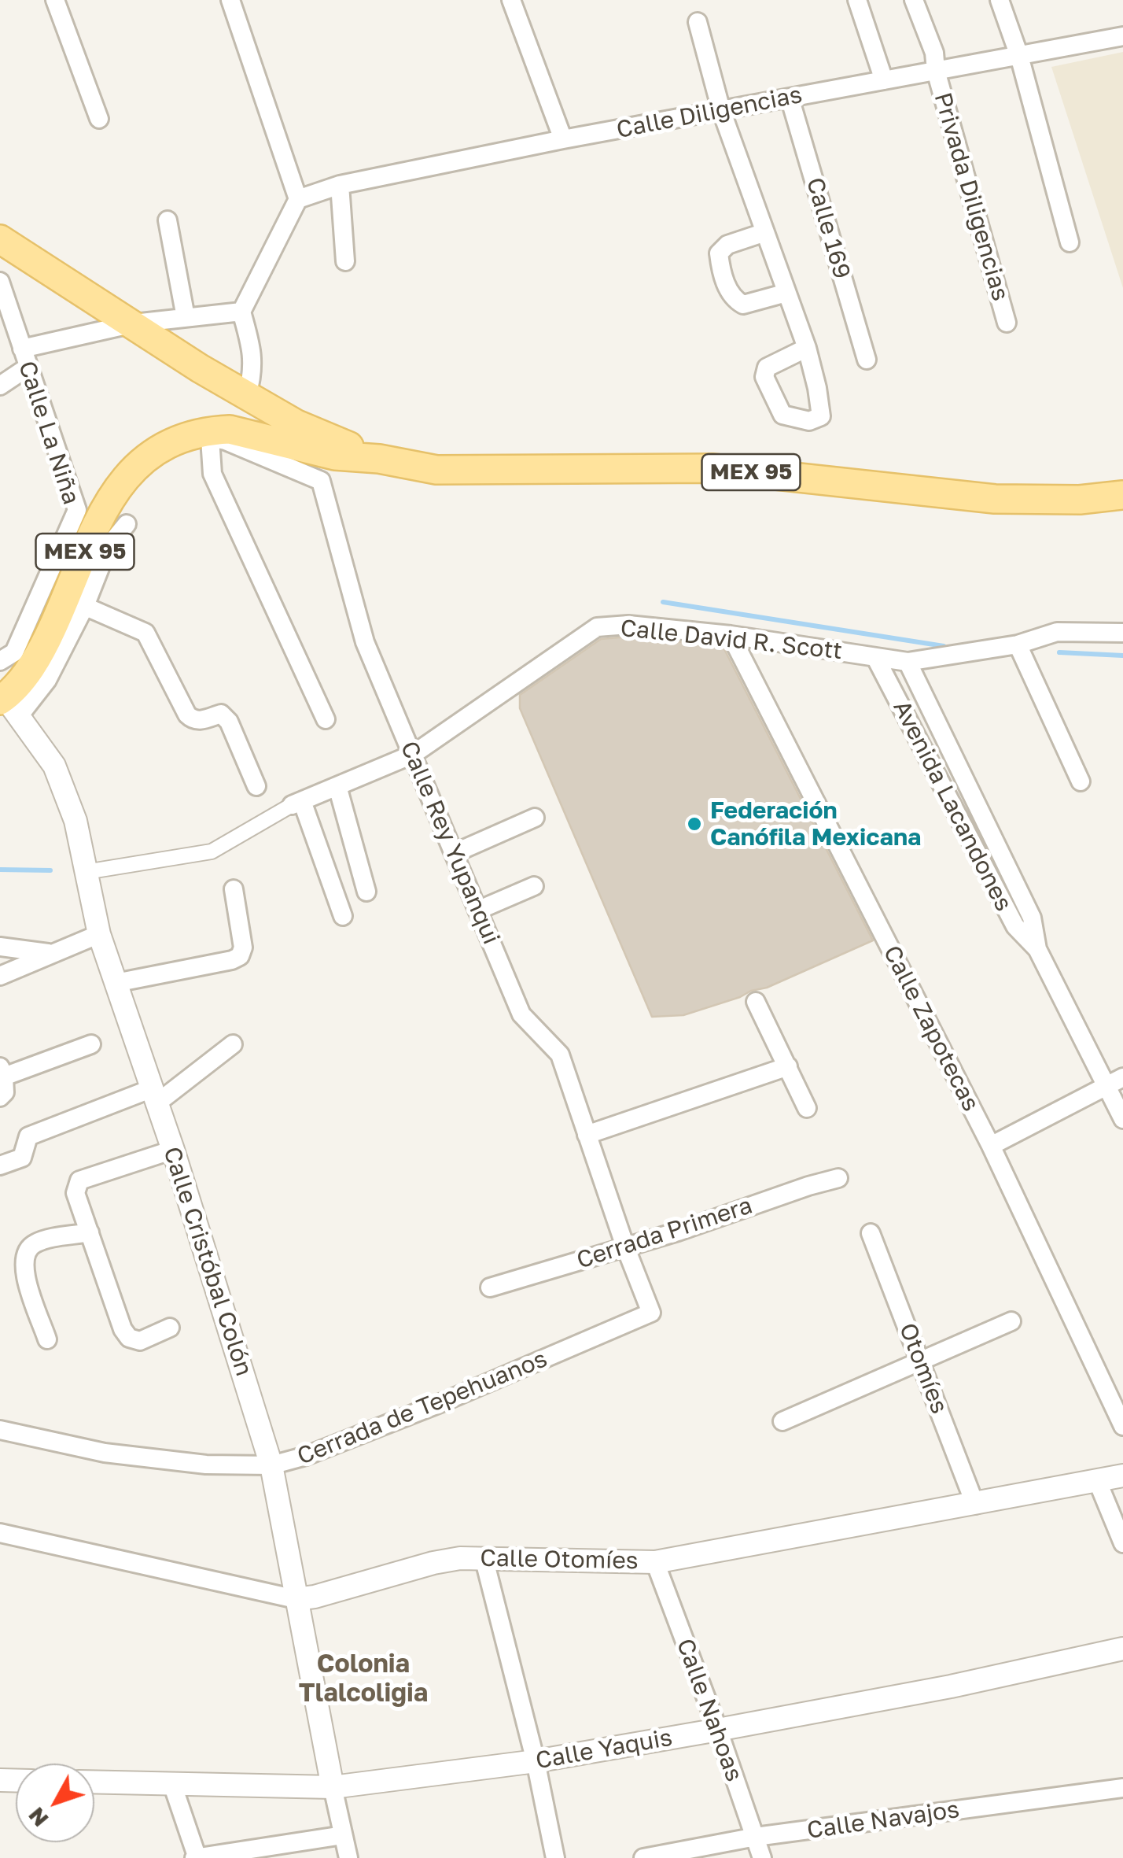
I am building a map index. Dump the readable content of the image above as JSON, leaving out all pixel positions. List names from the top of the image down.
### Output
{
  "streets": {
    "main road": ["MEX 95"],
    "street": [
      "Calle Diligencias",
      "Privada Diligencias",
      "Calle 169",
      "Calle La Niña",
      "Calle David R. Scott",
      "Avenida Lacandones",
      "Calle Rey Yupanqui",
      "Calle Zapotecas",
      "Cerrada Primera",
      "Calle Cristóbal Colón",
      "Otomíes",
      "Cerrada de Tepehuanos",
      "Calle Otomíes",
      "Calle Nahoas",
      "Calle Yaquis",
      "Calle Navajos"
    ]
  },
  "crossings": [
    ["Calle Diligencias", "Privada Diligencias"],
    ["Calle Diligencias", "Calle 169"],
    ["MEX 95", "Calle Rey Yupanqui"],
    ["MEX 95", "Calle Cristóbal Colón"],
    ["Calle David R. Scott", "Avenida Lacandones"],
    ["Calle David R. Scott", "Calle Rey Yupanqui"],
    ["Calle David R. Scott", "Calle Zapotecas"],
    ["Calle Rey Yupanqui", "Cerrada Primera"],
    ["Calle Rey Yupanqui", "Cerrada de Tepehuanos"],
    ["Calle Cristóbal Colón", "Cerrada de Tepehuanos"],
    ["Calle Cristóbal Colón", "Calle Otomíes"],
    ["Calle Cristóbal Colón", "Calle Yaquis"],
    ["Otomíes", "Calle Otomíes"],
    ["Calle Otomíes", "Calle Nahoas"],
    ["Calle Nahoas", "Calle Yaquis"],
    ["Calle Nahoas", "Calle Navajos"]
  ],
  "districts": ["Colonia Tlalcoligia"],
  "places": ["Federación Canófila Mexicana"],
  "north": "bottom left"
}
